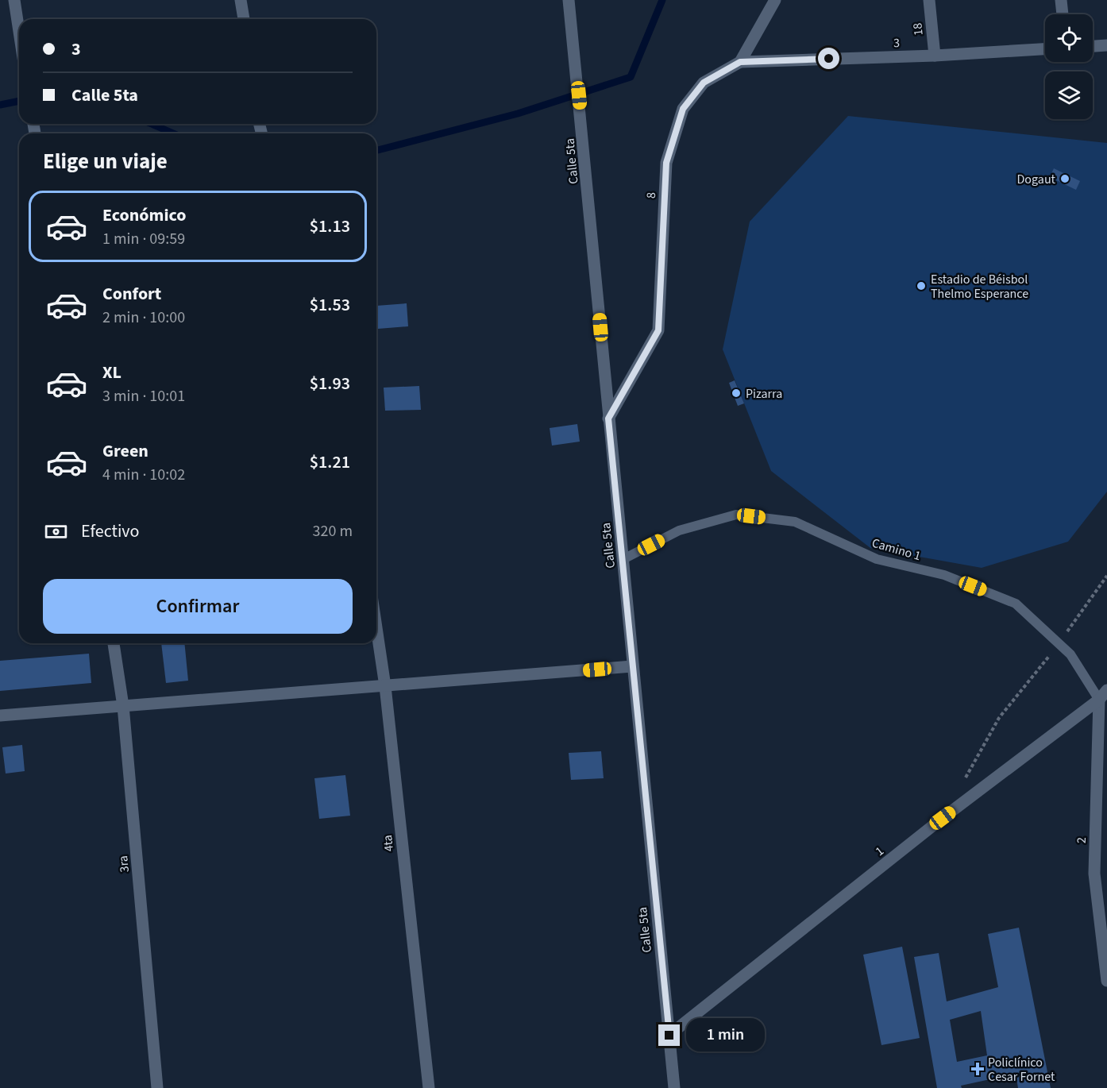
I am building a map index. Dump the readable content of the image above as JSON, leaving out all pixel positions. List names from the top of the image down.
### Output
{
  "streets": {
    "street": [
      "18",
      "3",
      "Calle 5ta",
      "8",
      "2",
      "4ta",
      "1",
      "3ra"
    ],
    "lane": ["Camino 1"]
  },
  "crossings": [
    ["18", "3"],
    ["3", "8"],
    ["Calle 5ta", "8"],
    ["Calle 5ta", "Camino 1"],
    ["Calle 5ta", "1"],
    ["Camino 1", "2"],
    ["Camino 1", "1"],
    ["2", "1"]
  ],
  "places": {
    "other": ["Dogaut", "Estadio de Béisbol Thelmo Esperance", "Pizarra"],
    "health": ["Policlínico Cesar Fornet"]
  },
  "page": {
    "banner": ["3", "Calle 5ta"],
    "heading": "Elige un viaje",
    "list": [
      {
        "name": "Económico",
        "note": "1 min · 09:59",
        "value": "$1.13"
      },
      {
        "name": "Confort",
        "note": "2 min · 10:00",
        "value": "$1.53"
      },
      {
        "name": "XL",
        "note": "3 min · 10:01",
        "value": "$1.93"
      },
      {
        "name": "Green",
        "note": "4 min · 10:02",
        "value": "$1.21"
      }
    ],
    "pay": ["Efectivo", "320 m"],
    "buttons": "Confirmar",
    "bubble": "1 min"
  }
}
